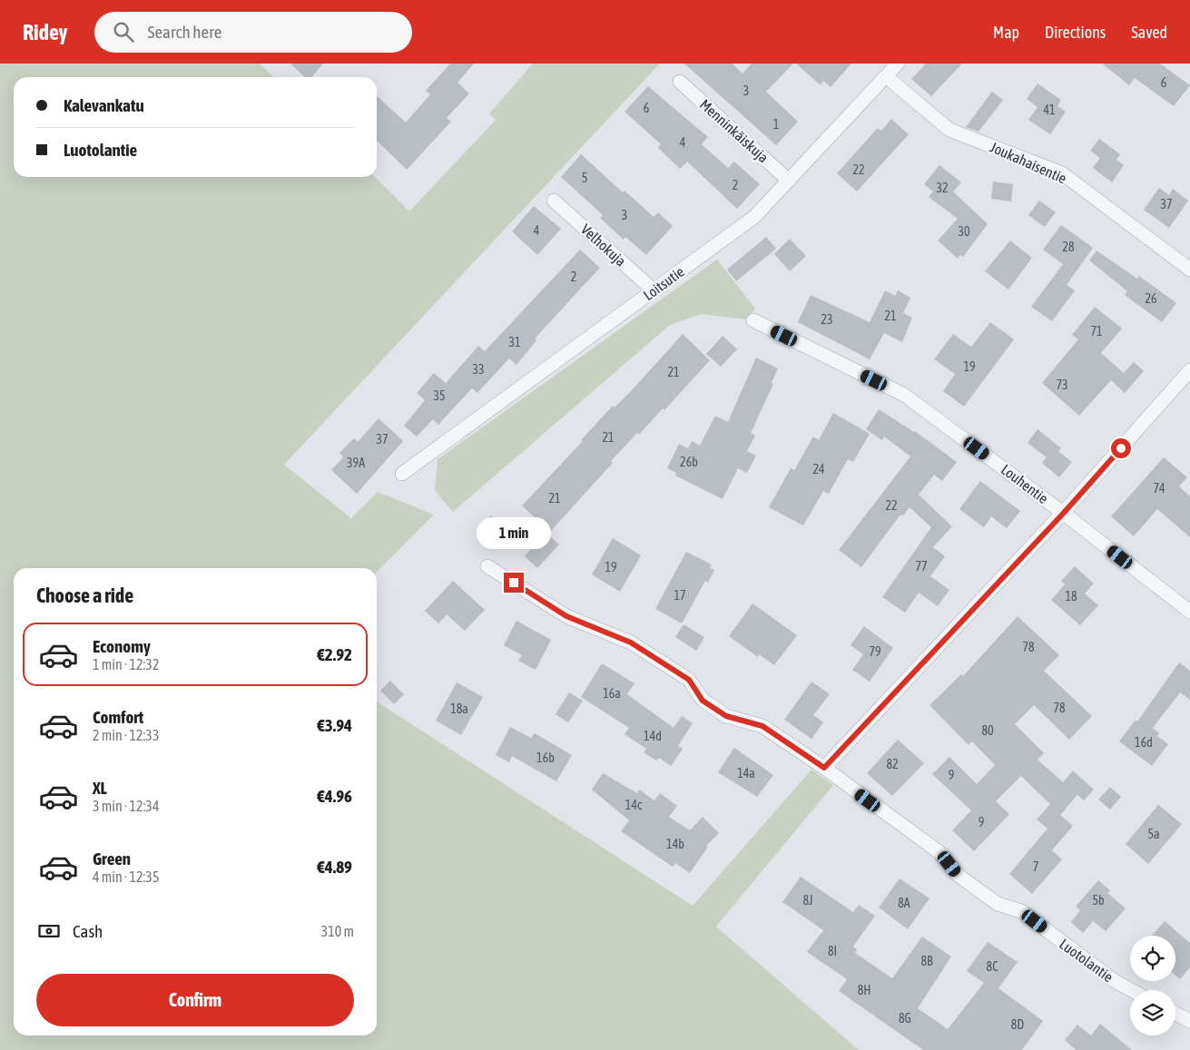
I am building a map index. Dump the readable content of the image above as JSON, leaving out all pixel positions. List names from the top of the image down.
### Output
{
  "streets": {
    "street": [
      "Menninkäiskuja",
      "Joukahaisentie",
      "Velhokuja",
      "Loitsutie",
      "Louhentie",
      "Luotolantie"
    ]
  },
  "crossings": [
    ["Menninkäiskuja", "Loitsutie"],
    ["Joukahaisentie", "Loitsutie"],
    ["Velhokuja", "Loitsutie"]
  ],
  "house_numbers": [
    "6",
    "3",
    "6",
    "41",
    "1",
    "4",
    "22",
    "5",
    "2",
    "32",
    "37",
    "3",
    "4",
    "30",
    "28",
    "2",
    "26",
    "21",
    "23",
    "71",
    "31",
    "19",
    "33",
    "21",
    "73",
    "35",
    "21",
    "37",
    "26b",
    "39A",
    "24",
    "74",
    "21",
    "22",
    "77",
    "19",
    "17",
    "18",
    "78",
    "79",
    "16a",
    "78",
    "18a",
    "80",
    "14d",
    "16d",
    "16b",
    "82",
    "14a",
    "9",
    "14c",
    "9",
    "5a",
    "14b",
    "7",
    "8J",
    "5b",
    "8A",
    "8I",
    "8B",
    "8C",
    "8H",
    "8G",
    "8D"
  ],
  "page": {
    "header": "Ridey",
    "search": "Search here",
    "nav": ["Map", "Directions", "Saved"],
    "banner": ["Kalevankatu", "Luotolantie"],
    "bubble": "1 min",
    "heading": "Choose a ride",
    "list": [
      {
        "name": "Economy",
        "note": "1 min · 12:32",
        "value": "€2.92"
      },
      {
        "name": "Comfort",
        "note": "2 min · 12:33",
        "value": "€3.94"
      },
      {
        "name": "XL",
        "note": "3 min · 12:34",
        "value": "€4.96"
      },
      {
        "name": "Green",
        "note": "4 min · 12:35",
        "value": "€4.89"
      }
    ],
    "pay": ["Cash", "310 m"],
    "buttons": "Confirm"
  }
}
